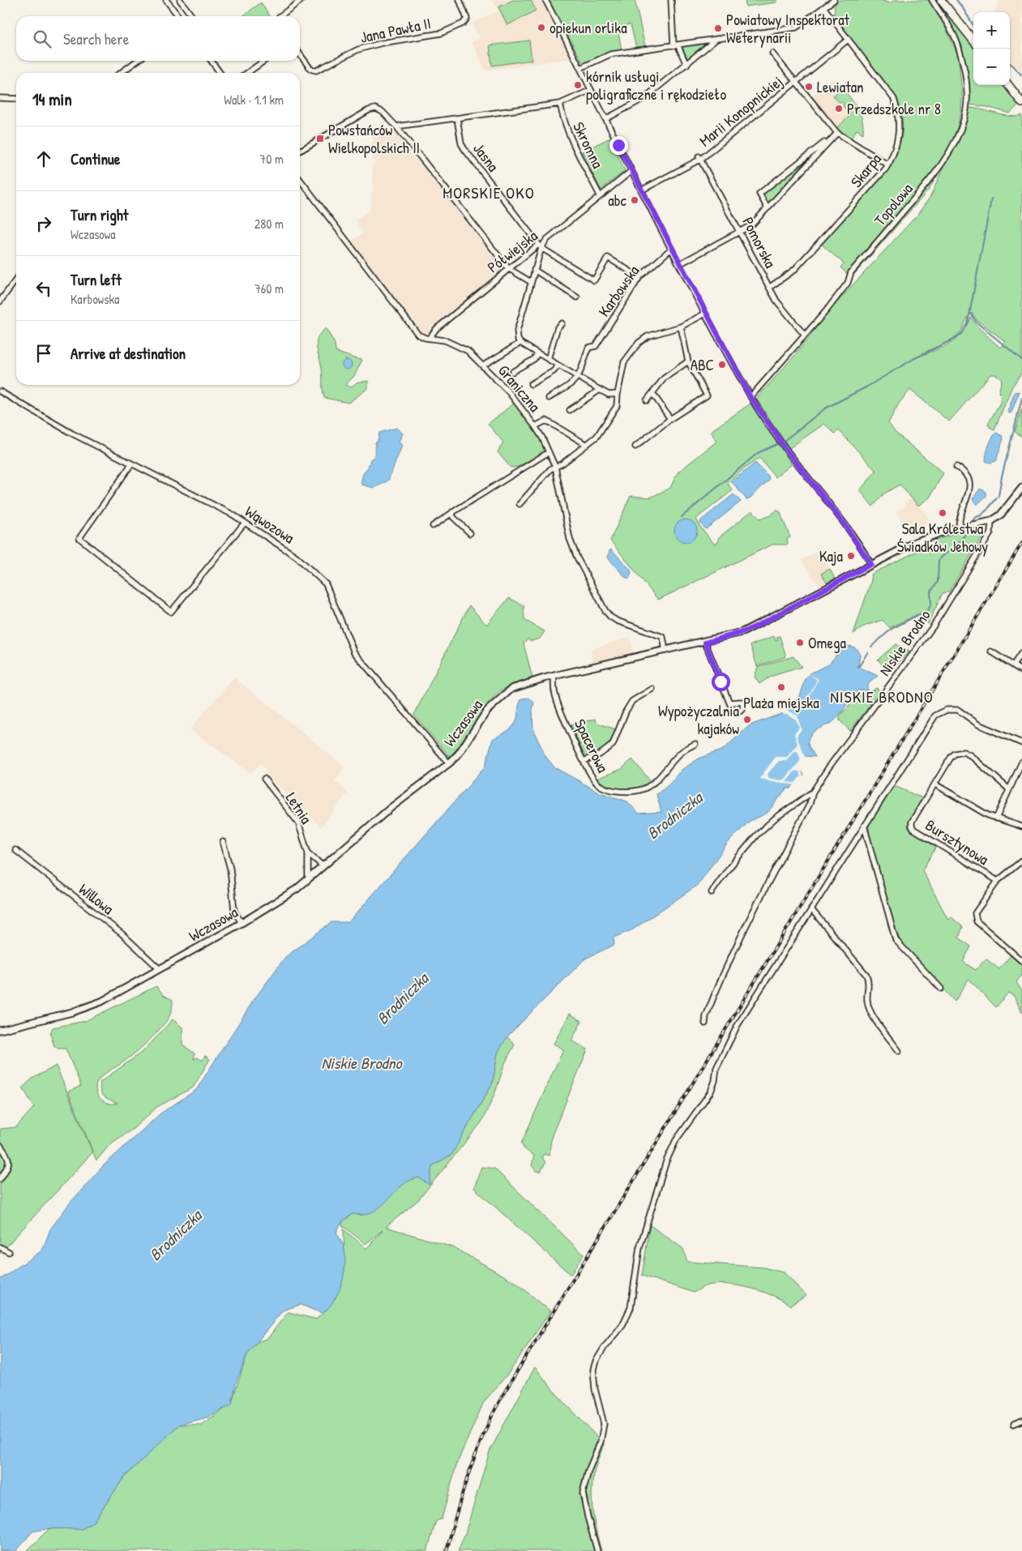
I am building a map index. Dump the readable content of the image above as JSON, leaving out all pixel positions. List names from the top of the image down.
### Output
{
  "streets": {
    "street": [
      "Jana Pawła II",
      "Marii Konopnickiej",
      "Skromna",
      "Jasna",
      "Skarpa",
      "Topolowa",
      "Pomorska",
      "Półwiejska",
      "Karbowska",
      "Graniczna",
      "Wąwozowa",
      "Niskie Brodno",
      "Wczasowa",
      "Spacerowa",
      "Letnia",
      "Bursztynowa",
      "Willowa"
    ]
  },
  "crossings": [
    ["Marii Konopnickiej", "Skarpa"],
    ["Marii Konopnickiej", "Pomorska"],
    ["Skromna", "Półwiejska"],
    ["Jasna", "Półwiejska"],
    ["Skarpa", "Pomorska"],
    ["Topolowa", "Pomorska"],
    ["Półwiejska", "Graniczna"],
    ["Graniczna", "Wczasowa"],
    ["Wąwozowa", "Wczasowa"],
    ["Niskie Brodno", "Wczasowa"],
    ["Wczasowa", "Spacerowa"],
    ["Wczasowa", "Letnia"],
    ["Wczasowa", "Willowa"]
  ],
  "districts": ["MORSKIE OKO", "NISKIE BRODNO"],
  "water": ["Brodniczka", "Niskie Brodno"],
  "places": {
    "other": [
      "opiekun orlika",
      "Powiatowy Inspektorat Weterynarii",
      "kórnik usługi poligraficzne i rękodzieło",
      "Lewiatan",
      "Przedszkole nr 8",
      "abc",
      "ABC",
      "Sala Królestwa Świadków Jehowy",
      "Kaja",
      "Omega",
      "Plaża miejska",
      "Wypożyczalnia kajaków"
    ],
    "transit": ["Powstańców Wielkopolskich II"]
  },
  "page": {
    "map_buttons": ["+", "−"],
    "search": "Search here",
    "heading": ["14 min", "Walk · 1.1 km"],
    "list": [
      ["Continue", "70 m"],
      ["Turn right", "Wczasowa", "280 m"],
      ["Turn left", "Karbowska", "760 m"],
      "Arrive at destination"
    ]
  }
}
